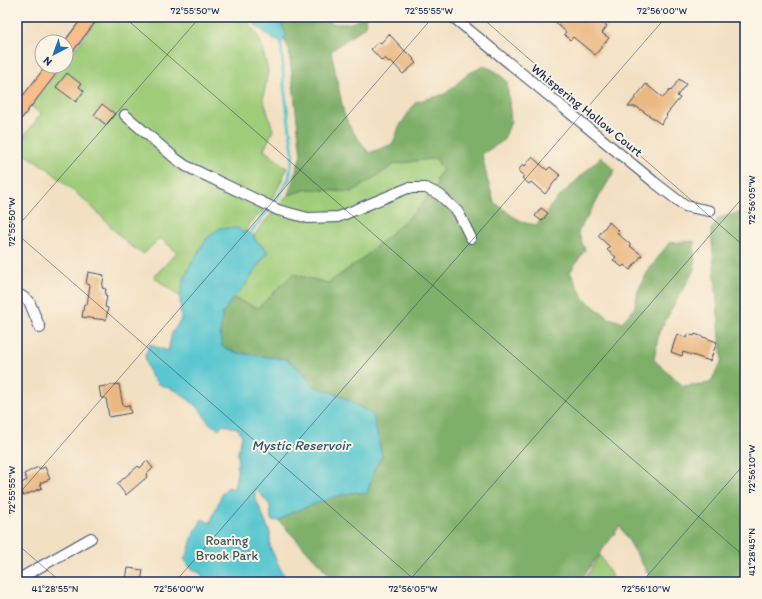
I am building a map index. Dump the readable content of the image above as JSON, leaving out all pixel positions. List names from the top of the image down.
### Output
{
  "streets": {
    "street": ["Whispering Hollow Court"]
  },
  "water": ["Mystic Reservoir"],
  "parks": ["Roaring Brook Park"],
  "north": "bottom left",
  "coordinates": [
    "72°55'50\"W",
    "72°55'55\"W",
    "72°56'00\"W",
    "72°56'05\"W",
    "72°56'10\"W",
    "41°28'45\"N",
    "41°28'55\"N"
  ]
}
